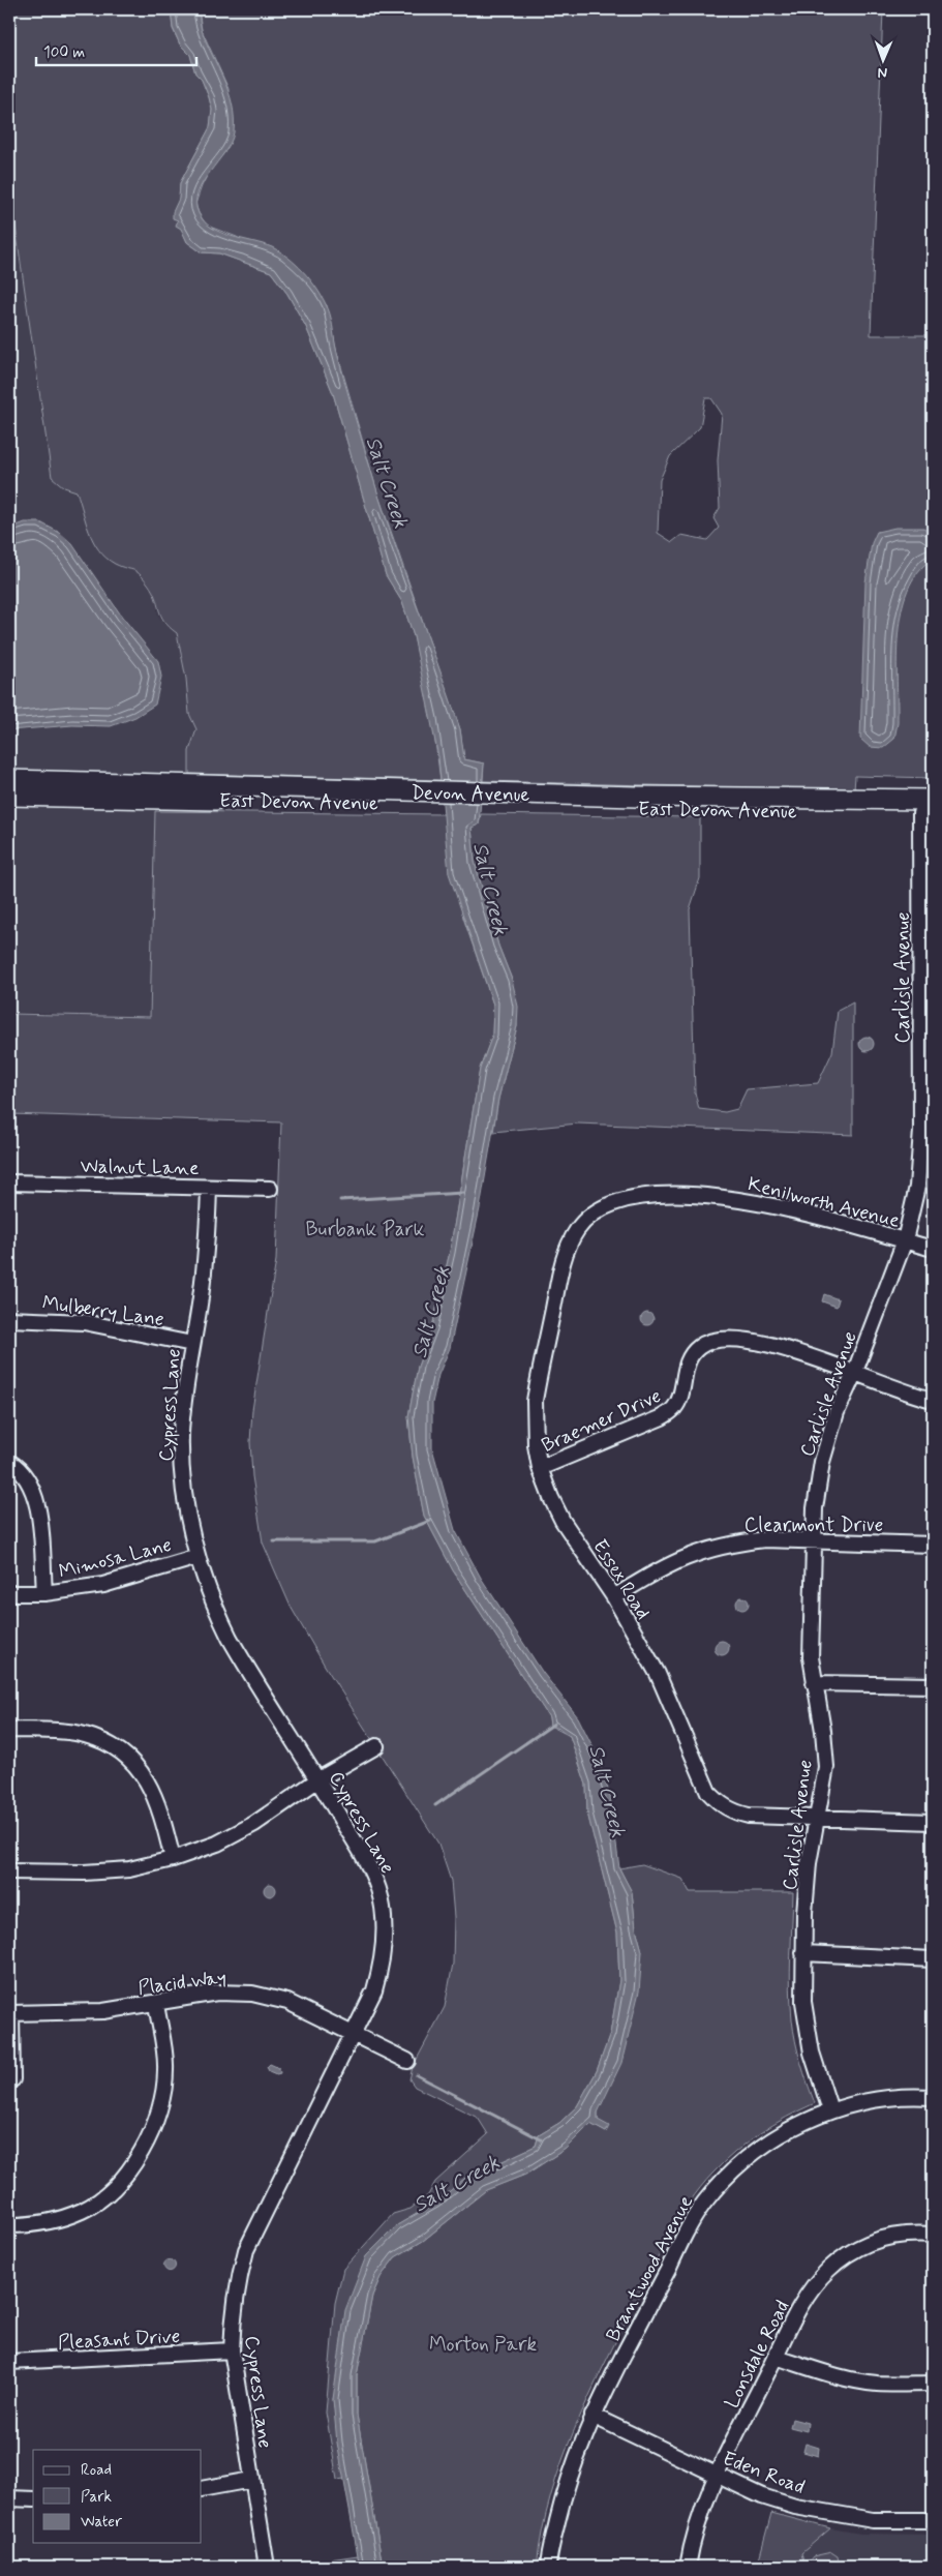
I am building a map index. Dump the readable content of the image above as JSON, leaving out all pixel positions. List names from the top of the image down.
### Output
{
  "streets": {
    "main road": ["Devon Avenue", "East Devon Avenue"],
    "street": [
      "Carlisle Avenue",
      "Walnut Lane",
      "Kenilworth Avenue",
      "Mulberry Lane",
      "Cypress Lane",
      "Braemer Drive",
      "Clearmont Drive",
      "Mimosa Lane",
      "Essex Road",
      "Placid Way",
      "Brantwood Avenue",
      "Pleasant Drive",
      "Lonsdale Road",
      "Eden Road"
    ]
  },
  "crossings": [
    ["Devon Avenue", "East Devon Avenue"],
    ["Devon Avenue", "Carlisle Avenue"],
    ["East Devon Avenue", "Carlisle Avenue"],
    ["Carlisle Avenue", "Kenilworth Avenue"],
    ["Carlisle Avenue", "Braemer Drive"],
    ["Carlisle Avenue", "Clearmont Drive"],
    ["Carlisle Avenue", "Essex Road"],
    ["Carlisle Avenue", "Brantwood Avenue"],
    ["Walnut Lane", "Cypress Lane"],
    ["Kenilworth Avenue", "Essex Road"],
    ["Mulberry Lane", "Cypress Lane"],
    ["Cypress Lane", "Mimosa Lane"],
    ["Cypress Lane", "Placid Way"],
    ["Cypress Lane", "Pleasant Drive"],
    ["Braemer Drive", "Essex Road"],
    ["Clearmont Drive", "Essex Road"],
    ["Brantwood Avenue", "Eden Road"],
    ["Lonsdale Road", "Eden Road"]
  ],
  "water": ["Salt Creek"],
  "parks": ["Burbank Park", "Morton Park"],
  "legend": ["Road", "Park", "Water"],
  "scale_bar": "100 m",
  "north": "bottom"
}
